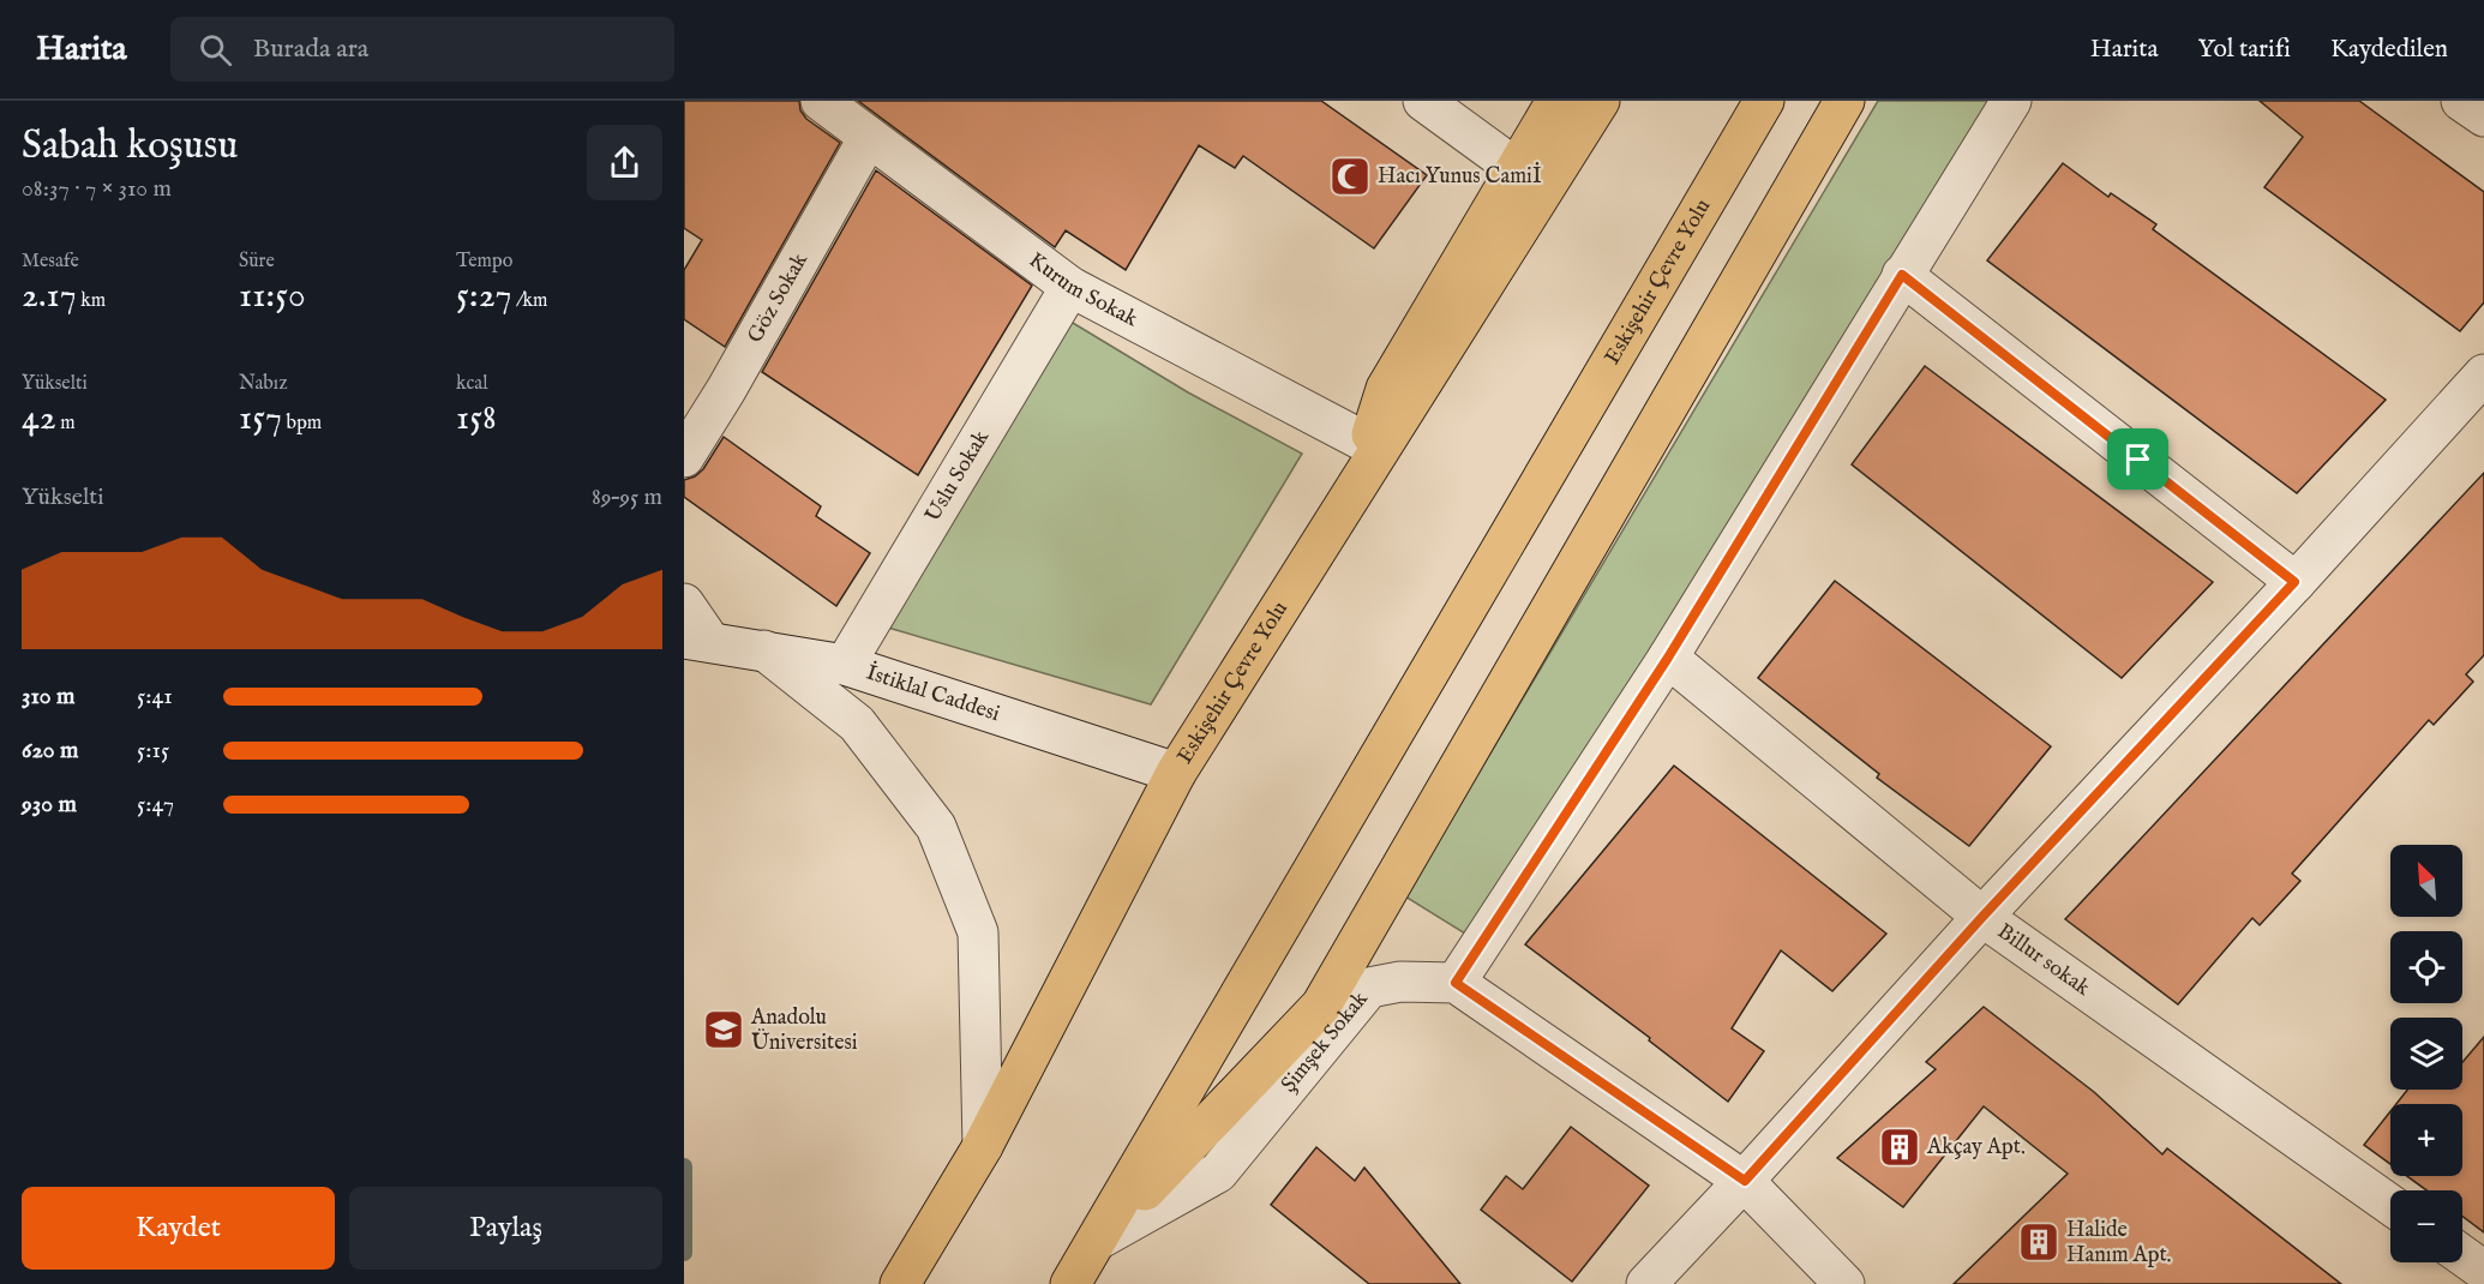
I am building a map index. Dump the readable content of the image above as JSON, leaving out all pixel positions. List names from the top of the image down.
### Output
{
  "streets": {
    "highway": ["Eskişehir Çevre Yolu"],
    "street": [
      "Kurum Sokak",
      "Göz Sokak",
      "Uslu Sokak",
      "İstiklal Caddesi",
      "Billur sokak",
      "Şimşek Sokak"
    ]
  },
  "crossings": [
    ["Eskişehir Çevre Yolu", "İstiklal Caddesi"],
    ["Eskişehir Çevre Yolu", "Şimşek Sokak"],
    ["Kurum Sokak", "Göz Sokak"],
    ["Kurum Sokak", "Uslu Sokak"],
    ["Uslu Sokak", "İstiklal Caddesi"]
  ],
  "places": {
    "mosque": ["Hacı Yunus Camiİ"],
    "school or university": ["Anadolu Üniversitesi"],
    "building": ["Akçay Apt.", "Halide Hanım Apt."]
  },
  "north": "top left",
  "page": {
    "header": "Harita",
    "search": "Burada ara",
    "nav": ["Harita", "Yol tarifi", "Kaydedilen"],
    "heading": ["Sabah koşusu", "08:37 · 7 × 310 m"],
    "stats": [
      ["Mesafe", "2.17 km"],
      ["Süre", "11:50"],
      ["Tempo", "5:27 /km"],
      ["Yükselti", "42 m"],
      ["Nabız", "157 bpm"],
      ["kcal", "158"]
    ],
    "chart": ["Yükselti", "89–95 m"],
    "list": [
      {
        "name": "310 m",
        "note": "5:41"
      },
      {
        "name": "620 m",
        "note": "5:15"
      },
      {
        "name": "930 m",
        "note": "5:47"
      }
    ],
    "map_buttons": ["+", "−"],
    "buttons": ["Kaydet", "Paylaş"]
  }
}
